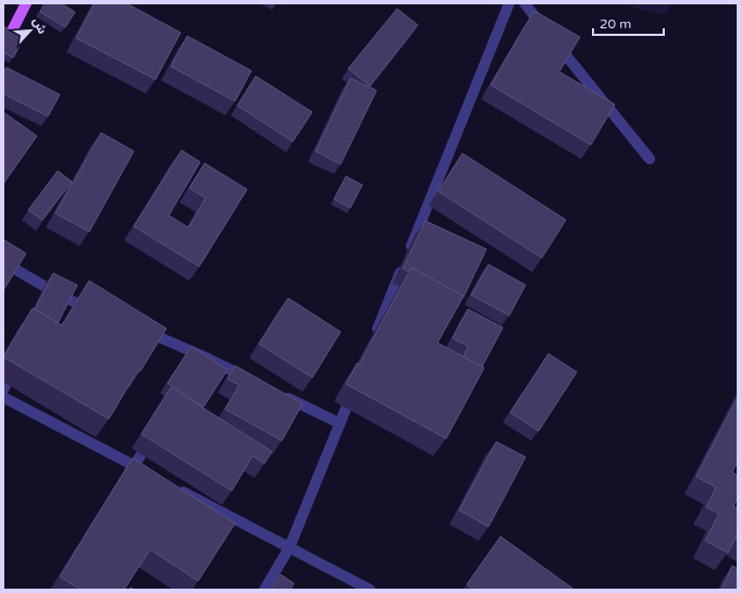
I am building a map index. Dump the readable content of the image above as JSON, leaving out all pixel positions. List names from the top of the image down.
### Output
{
  "scale_bar": "20 m",
  "north": "top right"
}
